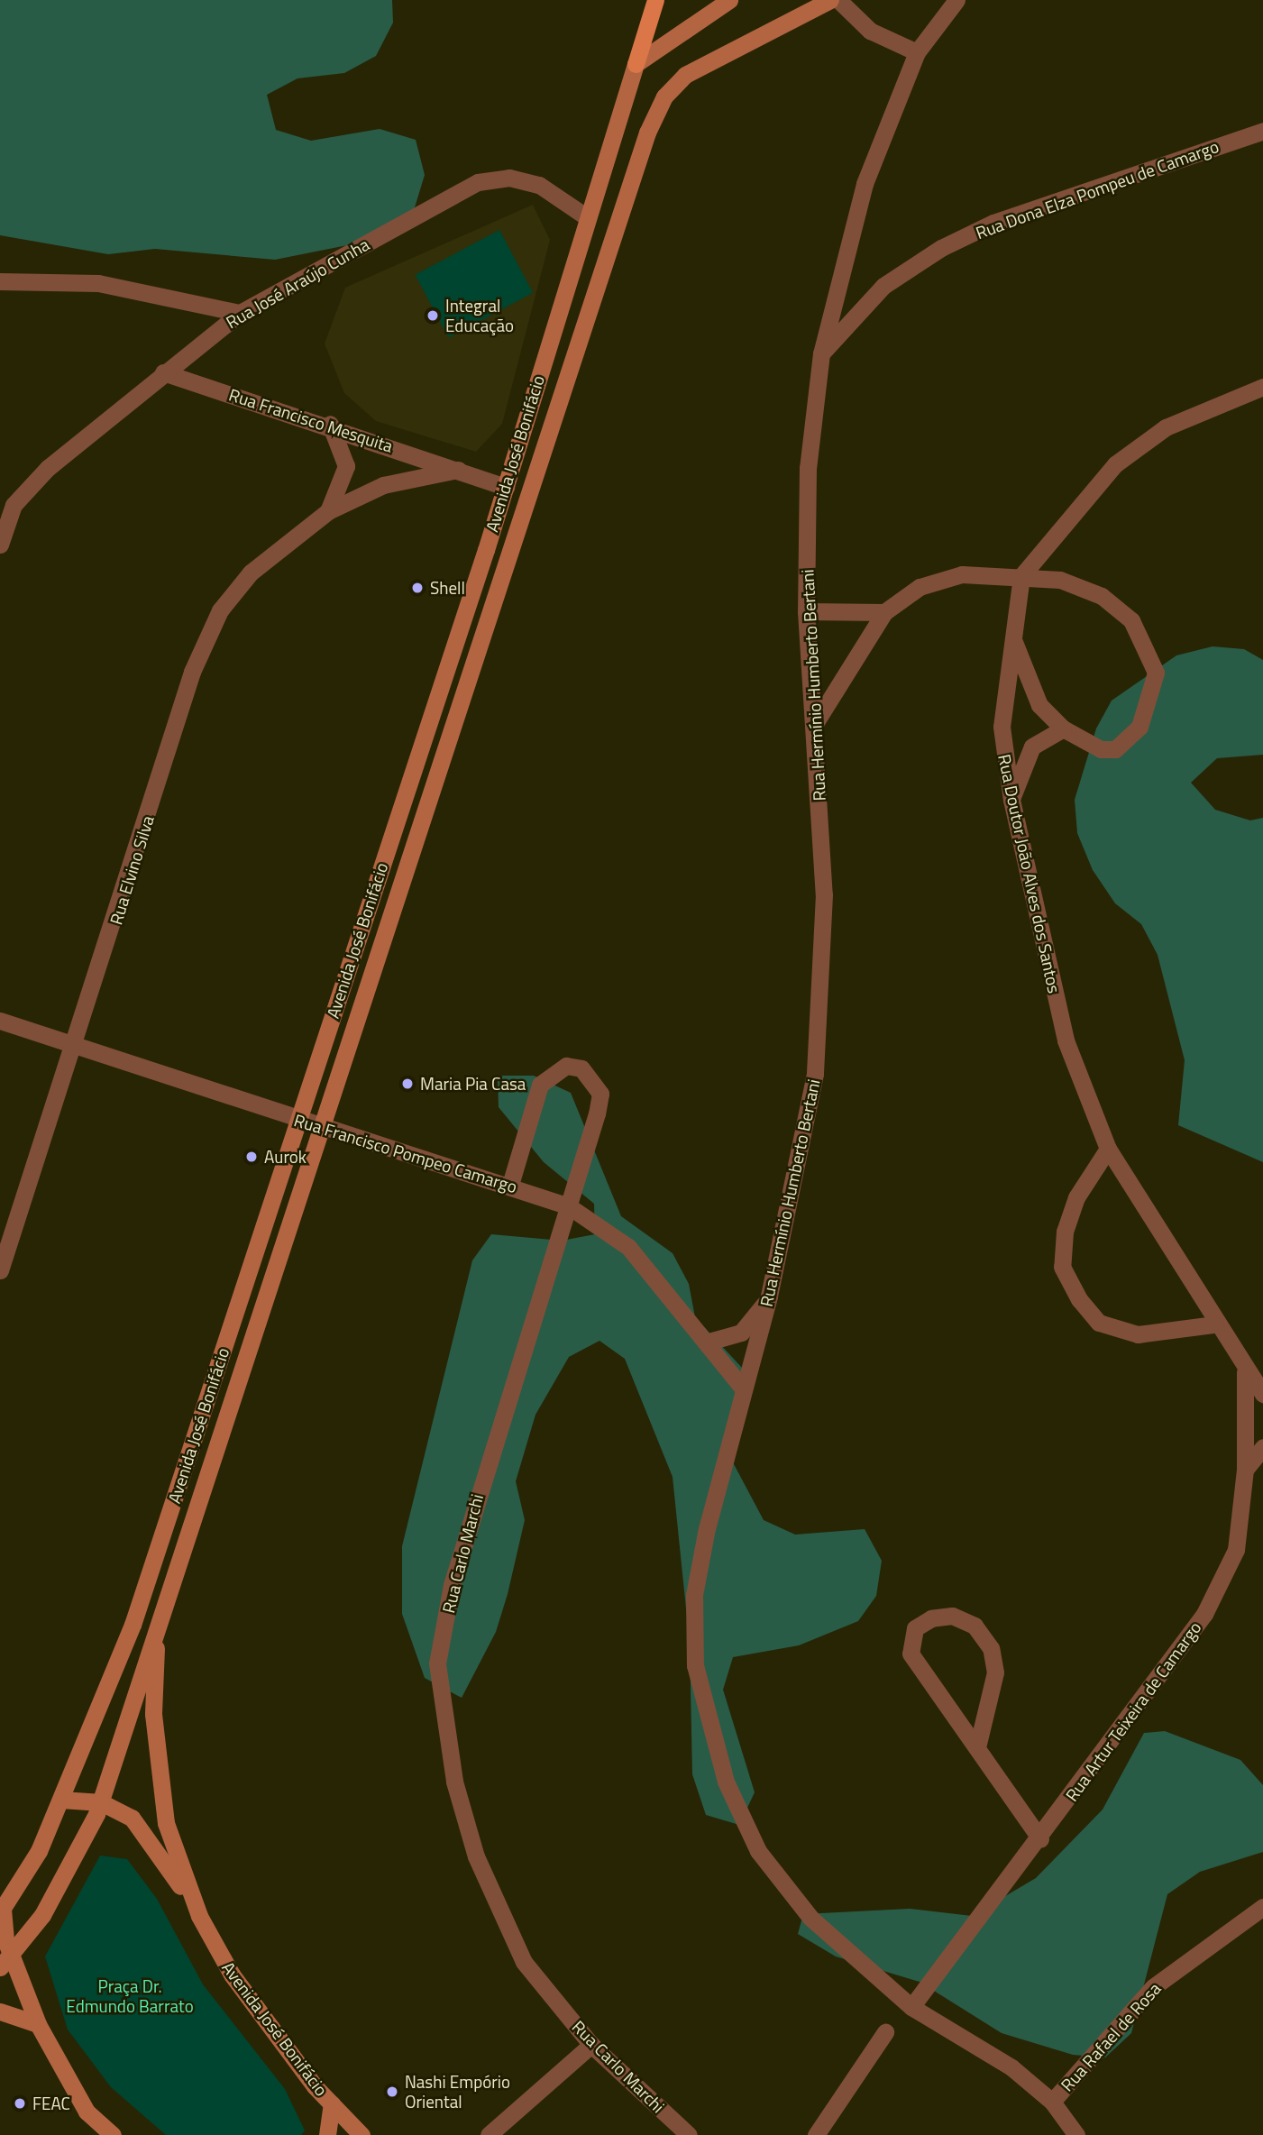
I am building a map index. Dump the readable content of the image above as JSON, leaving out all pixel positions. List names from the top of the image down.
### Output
{
  "streets": {
    "main road": ["Avenida José Bonifácio"],
    "street": [
      "Rua Dona Elza Pompeu de Camargo",
      "Rua José Araújo Cunha",
      "Rua Francisco Mesquita",
      "Rua Hermínio Humberto Bertani",
      "Rua Elvino Silva",
      "Rua Doutor João Alves dos Santos",
      "Rua Francisco Pompeo Camargo",
      "Rua Carlo Marchi",
      "Rua Artur Teixeira de Camargo",
      "Rua Rafael de Rosa"
    ]
  },
  "crossings": [
    ["Rua Dona Elza Pompeu de Camargo", "Rua Hermínio Humberto Bertani"],
    ["Rua José Araújo Cunha", "Rua Francisco Mesquita"],
    ["Rua José Araújo Cunha", "Avenida José Bonifácio"],
    ["Rua Francisco Mesquita", "Avenida José Bonifácio"],
    ["Rua Francisco Mesquita", "Rua Elvino Silva"],
    ["Avenida José Bonifácio", "Rua Francisco Pompeo Camargo"],
    ["Rua Hermínio Humberto Bertani", "Rua Francisco Pompeo Camargo"],
    ["Rua Hermínio Humberto Bertani", "Rua Artur Teixeira de Camargo"],
    ["Rua Hermínio Humberto Bertani", "Rua Rafael de Rosa"],
    ["Rua Elvino Silva", "Rua Francisco Pompeo Camargo"],
    ["Rua Doutor João Alves dos Santos", "Rua Artur Teixeira de Camargo"],
    ["Rua Francisco Pompeo Camargo", "Rua Carlo Marchi"]
  ],
  "parks": ["Praça Dr. Edmundo Barrato"],
  "places": [
    "Integral Educação",
    "Shell",
    "Maria Pia Casa",
    "Aurok",
    "Nashi Empório Oriental",
    "FEAC"
  ]
}
